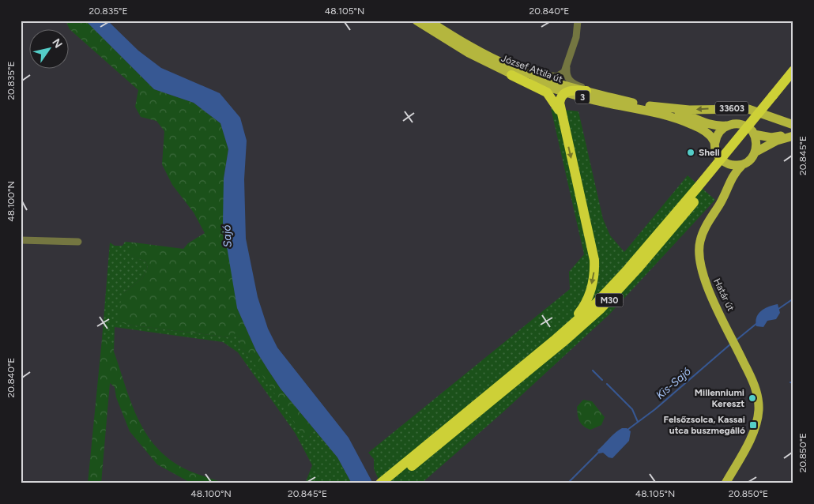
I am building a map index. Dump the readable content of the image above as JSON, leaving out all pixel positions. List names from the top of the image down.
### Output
{
  "streets": {
    "highway": ["M30"],
    "main road": [
      "József Attila út",
      "3",
      "33603",
      "Határ út"
    ]
  },
  "crossings": [
    ["József Attila út", "3"],
    ["József Attila út", "33603"],
    ["József Attila út", "Határ út"],
    ["3", "33603"],
    ["3", "Határ út"]
  ],
  "water": ["Sajó", "Kis-Sajó"],
  "places": {
    "other": ["Shell", "Millenniumi Kereszt"],
    "transit": ["Felsőzsolca, Kassai utca buszmegálló"]
  },
  "north": "top right",
  "coordinates": [
    "20.835°E",
    "48.105°N",
    "20.840°E",
    "20.845°E",
    "48.100°N",
    "20.850°E"
  ]
}
